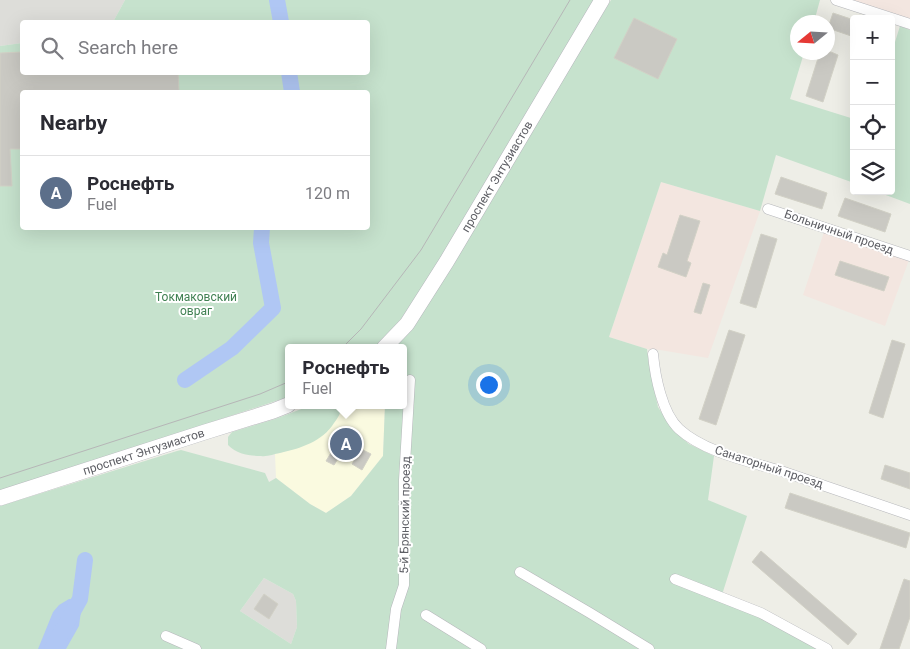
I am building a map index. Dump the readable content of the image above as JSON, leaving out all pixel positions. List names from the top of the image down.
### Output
{
  "streets": {
    "street": [
      "проспект Энтузиастов",
      "Больничный проезд",
      "Санаторный проезд",
      "5-й Брянский проезд"
    ]
  },
  "parks": ["Токмаковский овраг"],
  "north": "left",
  "page": {
    "map_buttons": ["+", "−"],
    "search": "Search here",
    "heading": "Nearby",
    "list": [
      {
        "mark": "A",
        "name": "Роснефть",
        "note": "Fuel",
        "value": "120 m"
      }
    ],
    "popup": ["Роснефть", "Fuel"],
    "pins": "A"
  }
}
